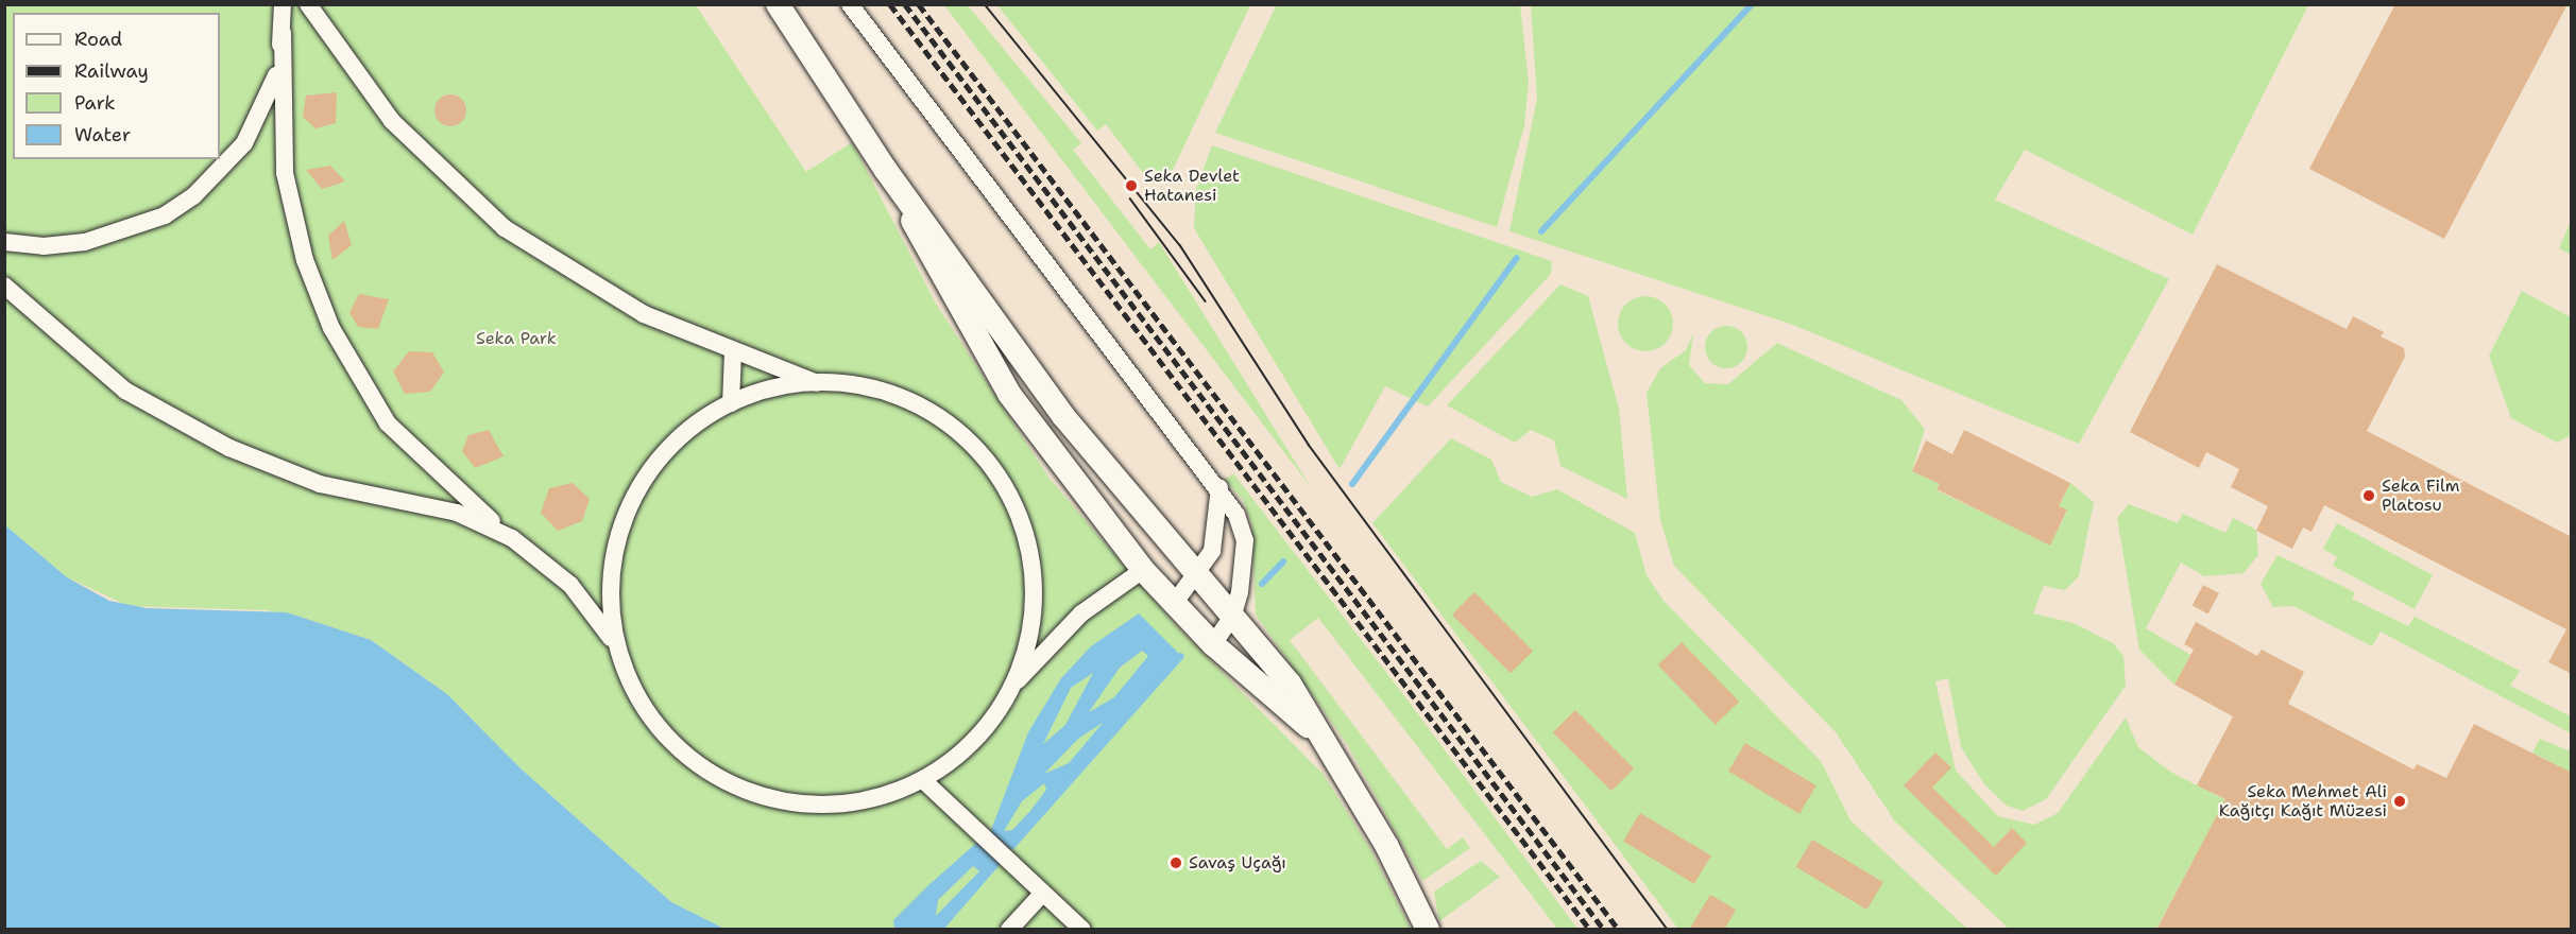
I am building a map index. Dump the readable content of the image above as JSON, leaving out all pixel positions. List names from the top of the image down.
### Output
{
  "parks": ["Seka Park"],
  "places": [
    "Seka Devlet Hatanesi",
    "Seka Film Platosu",
    "Seka Mehmet Ali Kağıtçı Kağıt Müzesi",
    "Savaş Uçağı"
  ],
  "legend": [
    "Road",
    "Railway",
    "Park",
    "Water"
  ]
}
